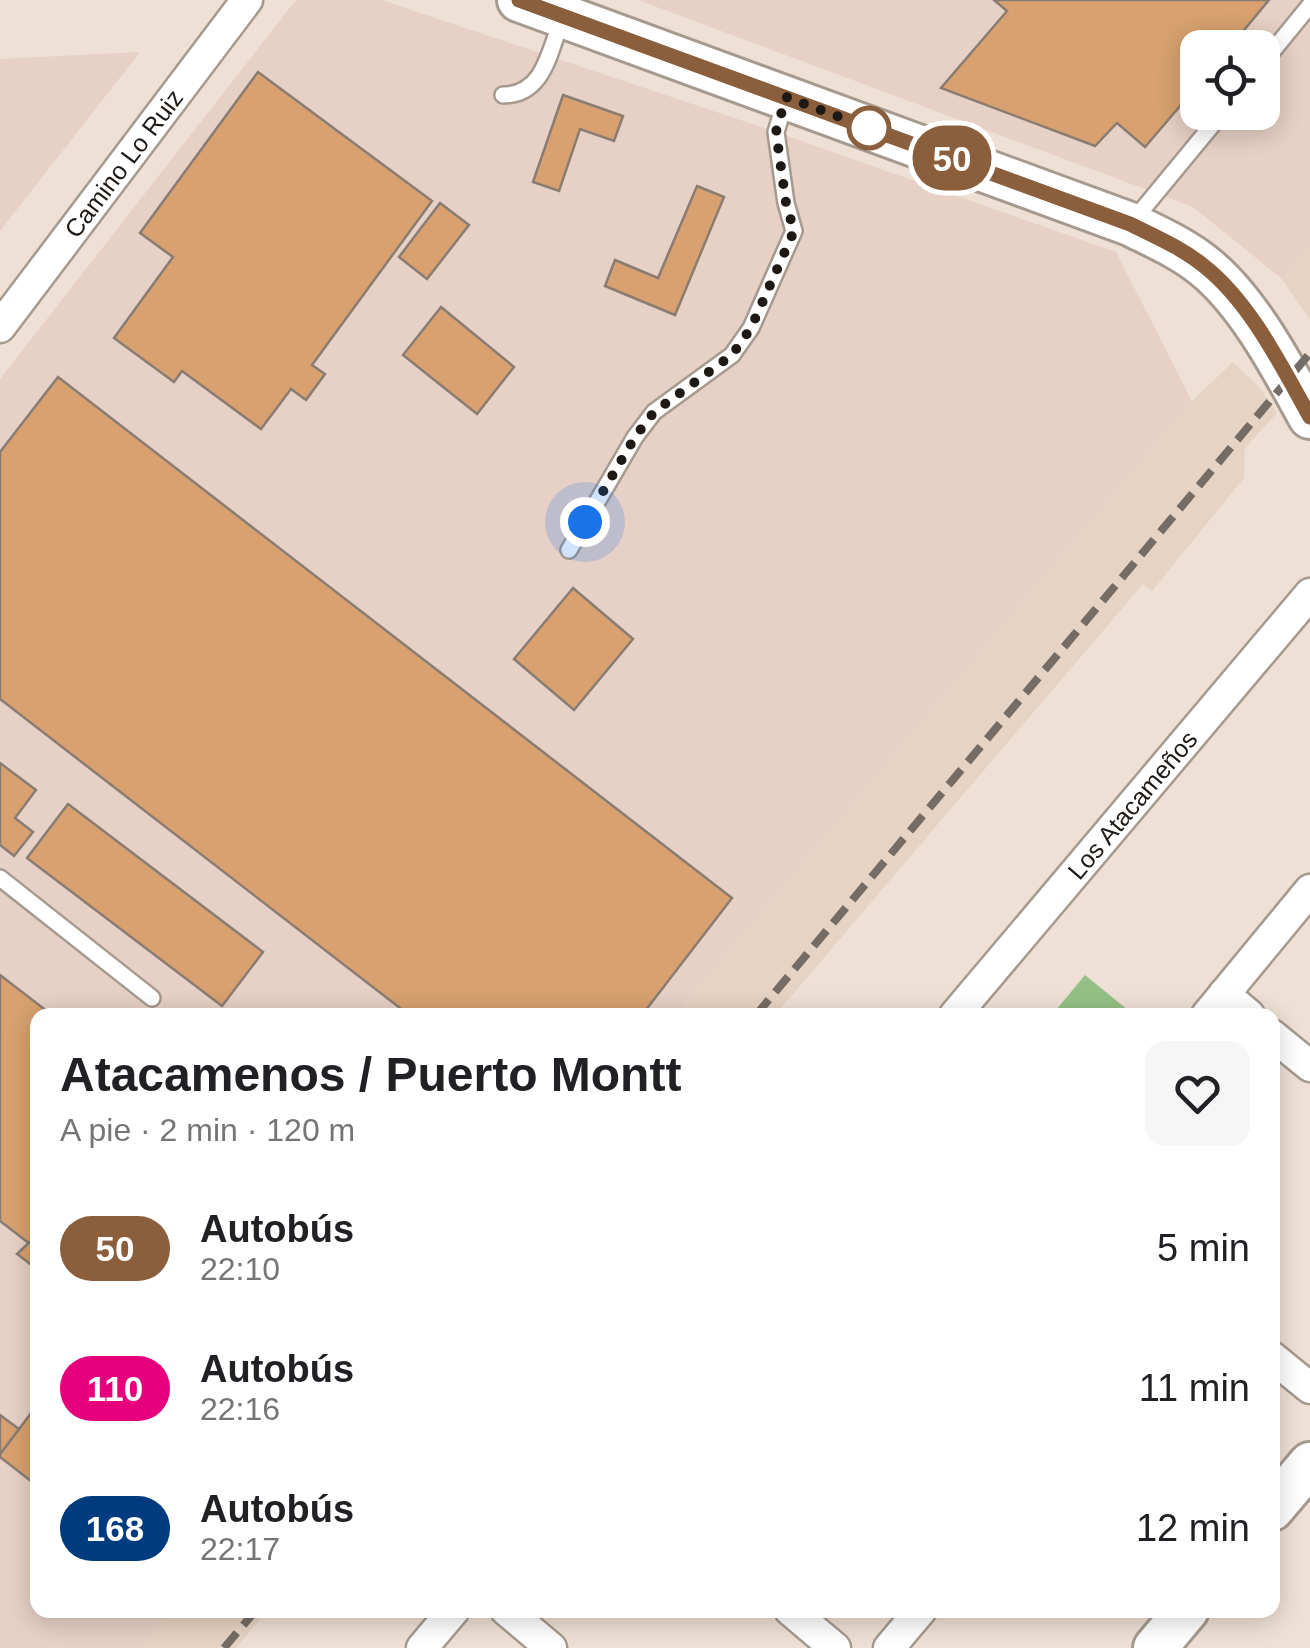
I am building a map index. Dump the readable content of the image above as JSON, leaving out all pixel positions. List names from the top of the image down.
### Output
{
  "streets": {
    "street": ["Camino Lo Ruiz", "Los Atacameños"]
  },
  "lines": ["bus line 50"],
  "page": {
    "on_map": "50",
    "heading": ["Atacamenos / Puerto Montt", "A pie · 2 min · 120 m"],
    "list": [
      {
        "mark": "50",
        "name": "Autobús",
        "note": "22:10",
        "value": "5 min"
      },
      {
        "mark": "110",
        "name": "Autobús",
        "note": "22:16",
        "value": "11 min"
      },
      {
        "mark": "168",
        "name": "Autobús",
        "note": "22:17",
        "value": "12 min"
      }
    ]
  }
}
